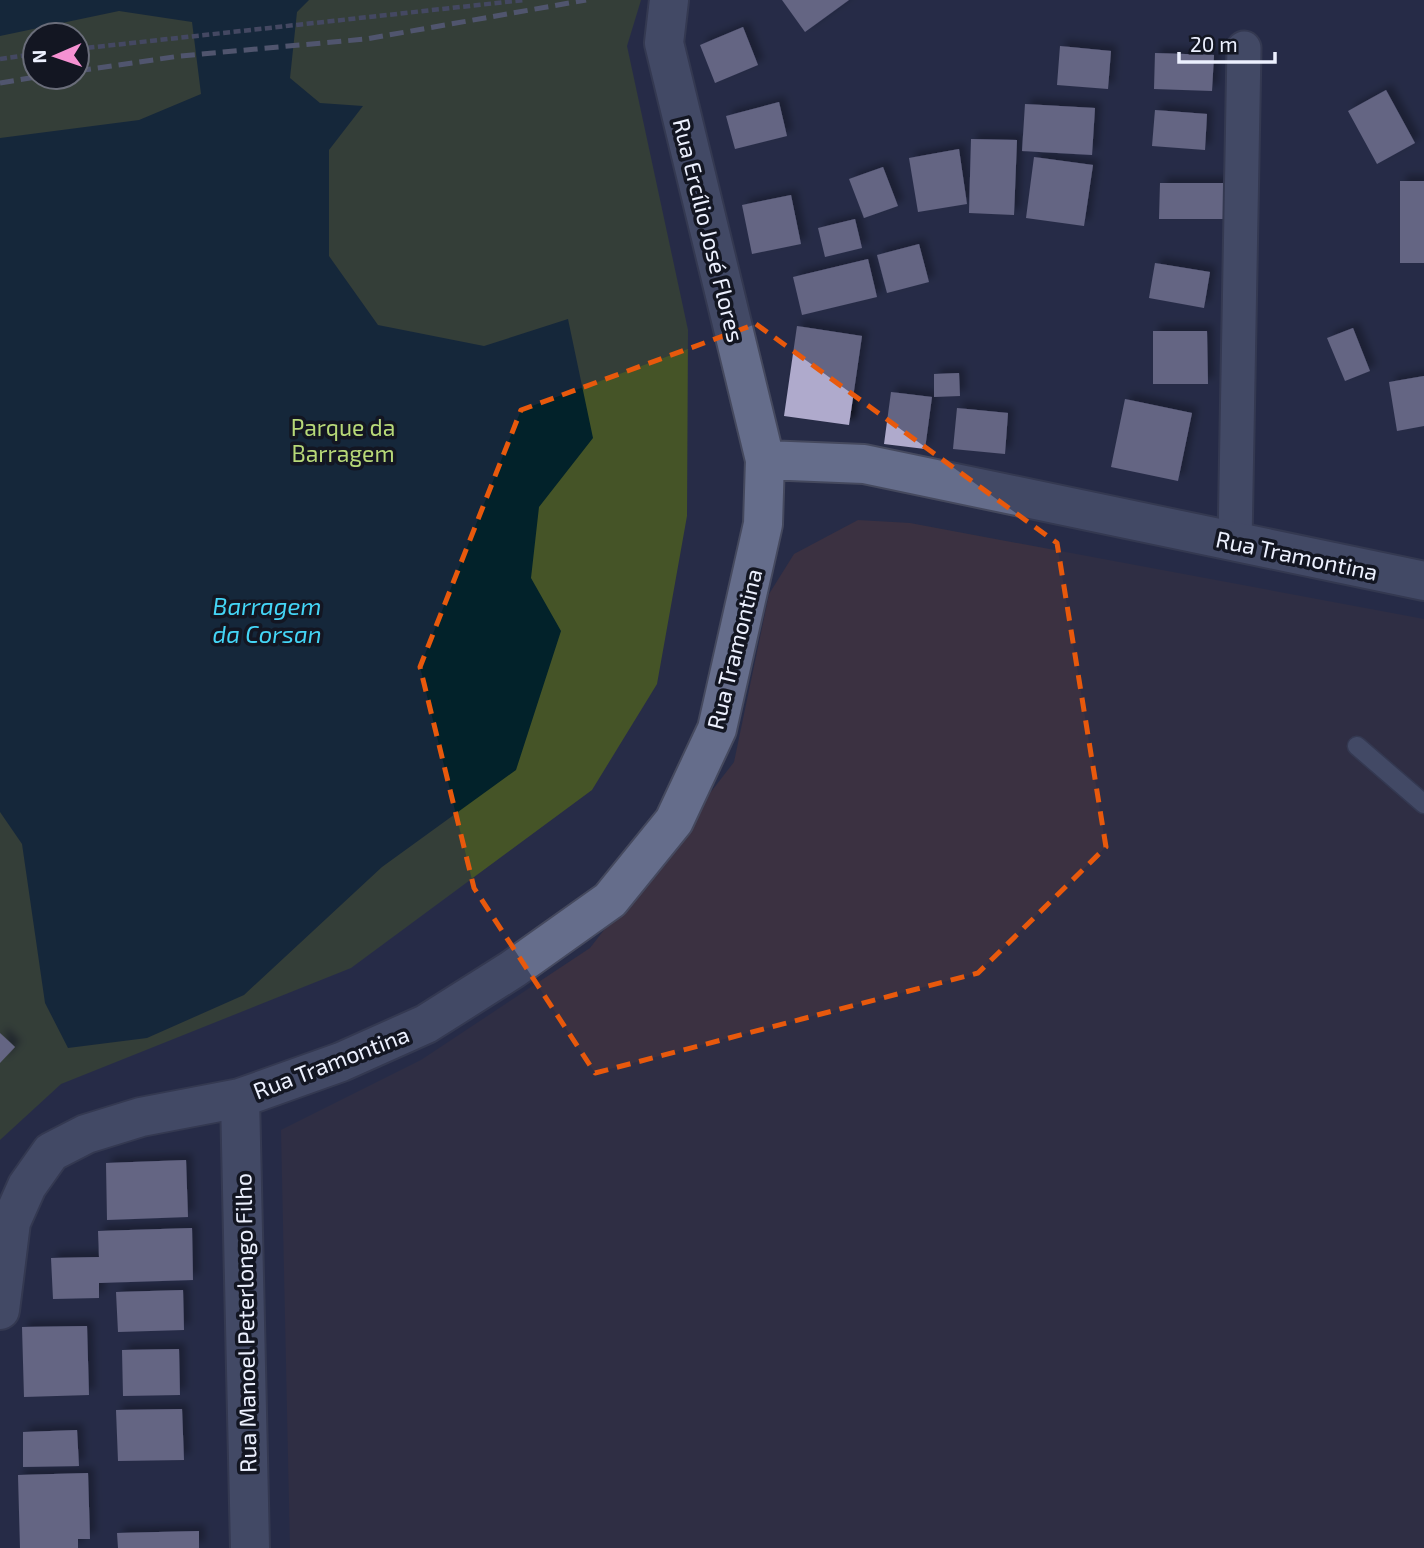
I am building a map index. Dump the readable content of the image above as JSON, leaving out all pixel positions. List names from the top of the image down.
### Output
{
  "streets": {
    "street": ["Rua Ercílio José Flores", "Rua Tramontina", "Rua Manoel Peterlongo Filho"]
  },
  "crossings": [
    ["Rua Ercílio José Flores", "Rua Tramontina"],
    ["Rua Tramontina", "Rua Manoel Peterlongo Filho"]
  ],
  "water": ["Barragem da Corsan"],
  "parks": ["Parque da Barragem"],
  "scale_bar": "20 m",
  "north": "left"
}
